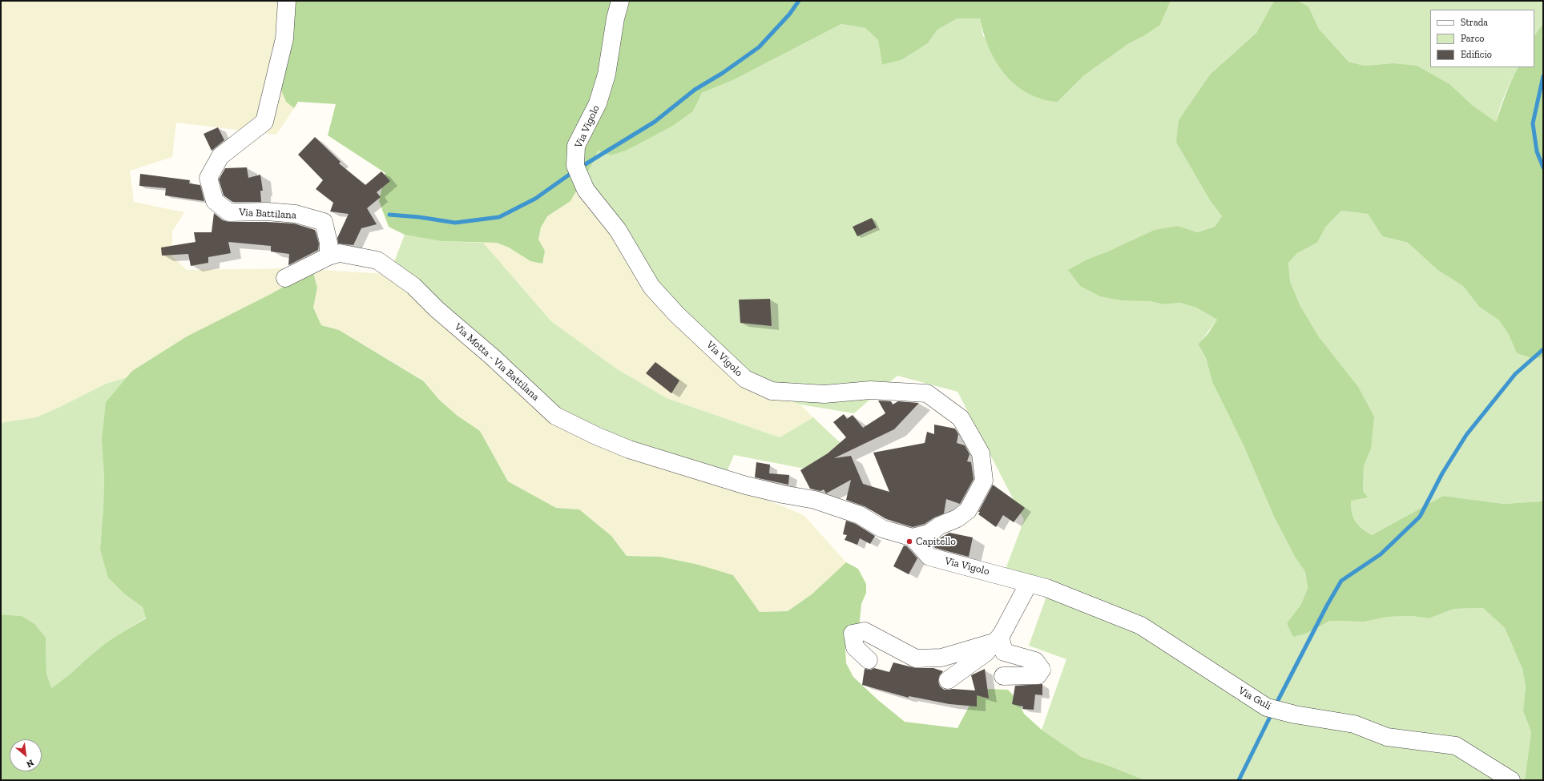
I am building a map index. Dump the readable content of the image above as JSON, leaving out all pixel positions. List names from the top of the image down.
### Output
{
  "streets": {
    "street": [
      "Via Vigolo",
      "Via Battilana",
      "Via Motta - Via Battilana",
      "Via Guli"
    ]
  },
  "crossings": [
    ["Via Vigolo", "Via Motta - Via Battilana"],
    ["Via Vigolo", "Via Guli"],
    ["Via Battilana", "Via Motta - Via Battilana"]
  ],
  "places": ["Capitello"],
  "legend": ["Strada", "Parco", "Edificio"],
  "north": "bottom right"
}
